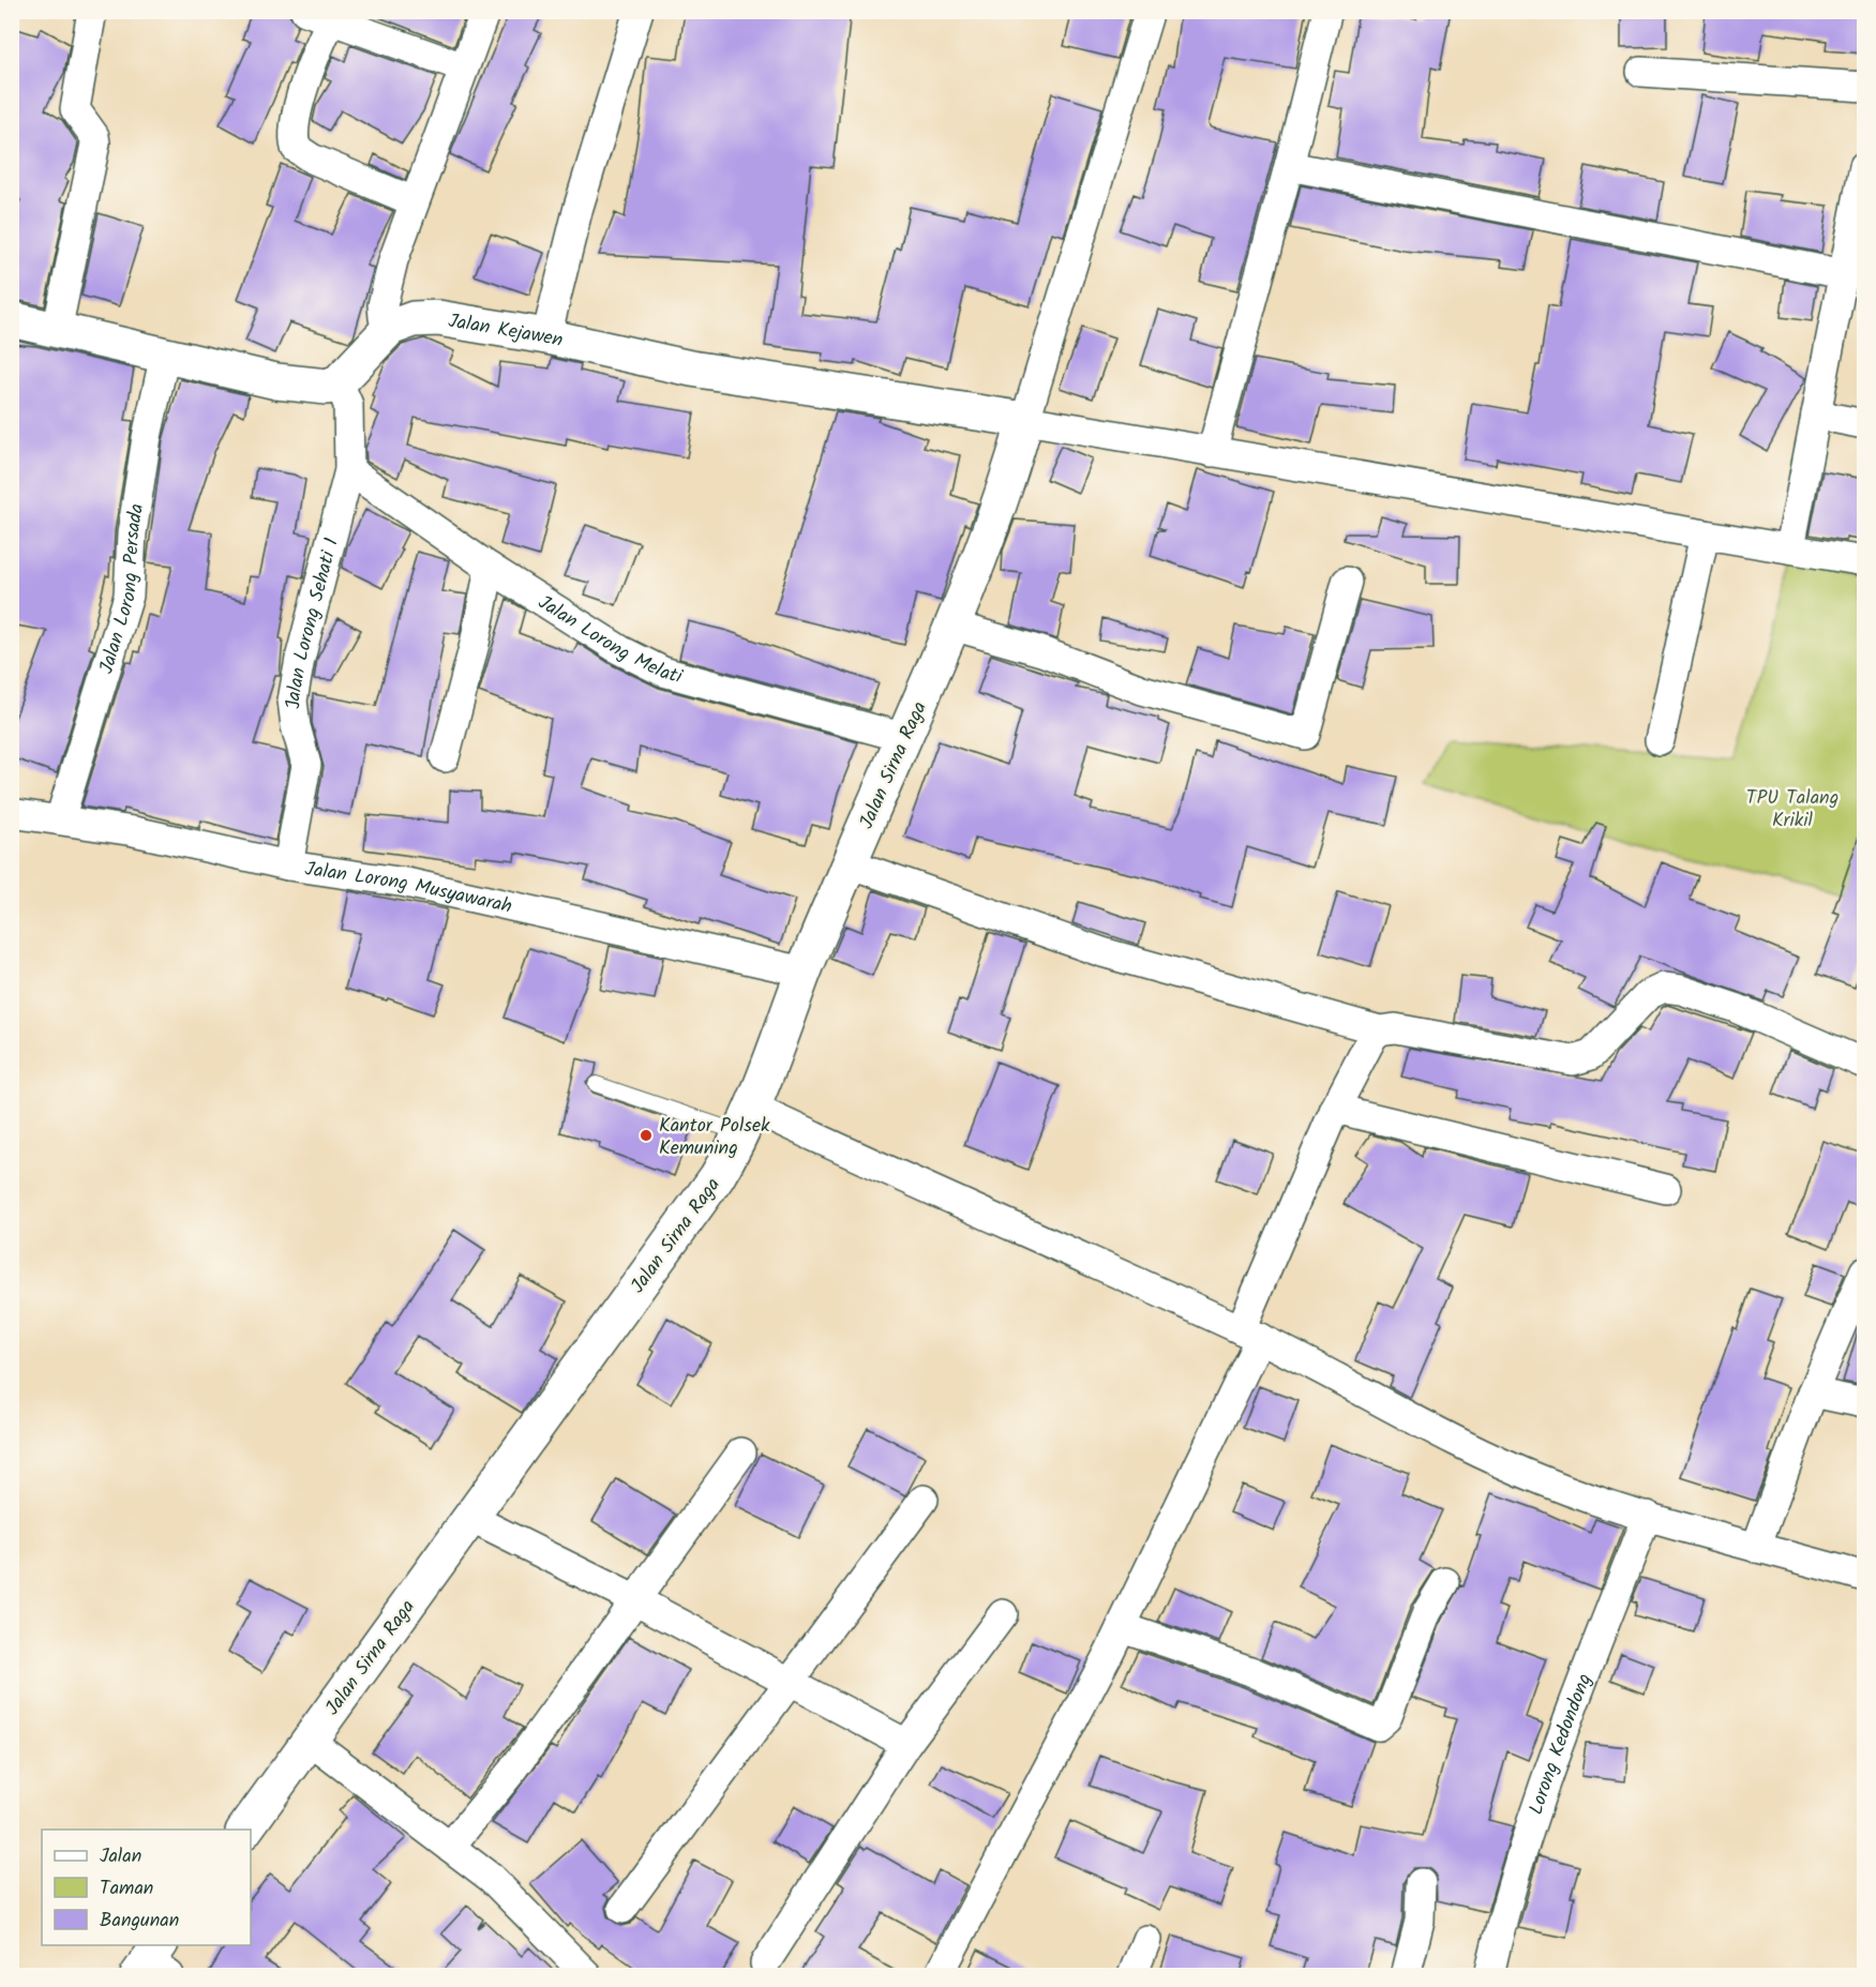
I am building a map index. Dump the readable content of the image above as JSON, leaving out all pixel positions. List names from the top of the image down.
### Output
{
  "streets": {
    "street": [
      "Jalan Kejawen",
      "Jalan Lorong Persada",
      "Jalan Lorong Sehati 1",
      "Jalan Lorong Melati",
      "Jalan Sirna Raga",
      "Jalan Lorong Musyawarah",
      "Lorong Kedondong"
    ]
  },
  "crossings": [
    ["Jalan Kejawen", "Jalan Sirna Raga"],
    ["Jalan Lorong Persada", "Jalan Lorong Musyawarah"],
    ["Jalan Lorong Sehati 1", "Jalan Lorong Melati"],
    ["Jalan Lorong Sehati 1", "Jalan Lorong Musyawarah"],
    ["Jalan Lorong Melati", "Jalan Sirna Raga"],
    ["Jalan Sirna Raga", "Jalan Lorong Musyawarah"]
  ],
  "parks": ["TPU Talang Krikil"],
  "places": ["Kantor Polsek Kemuning"],
  "legend": ["Jalan", "Taman", "Bangunan"]
}
